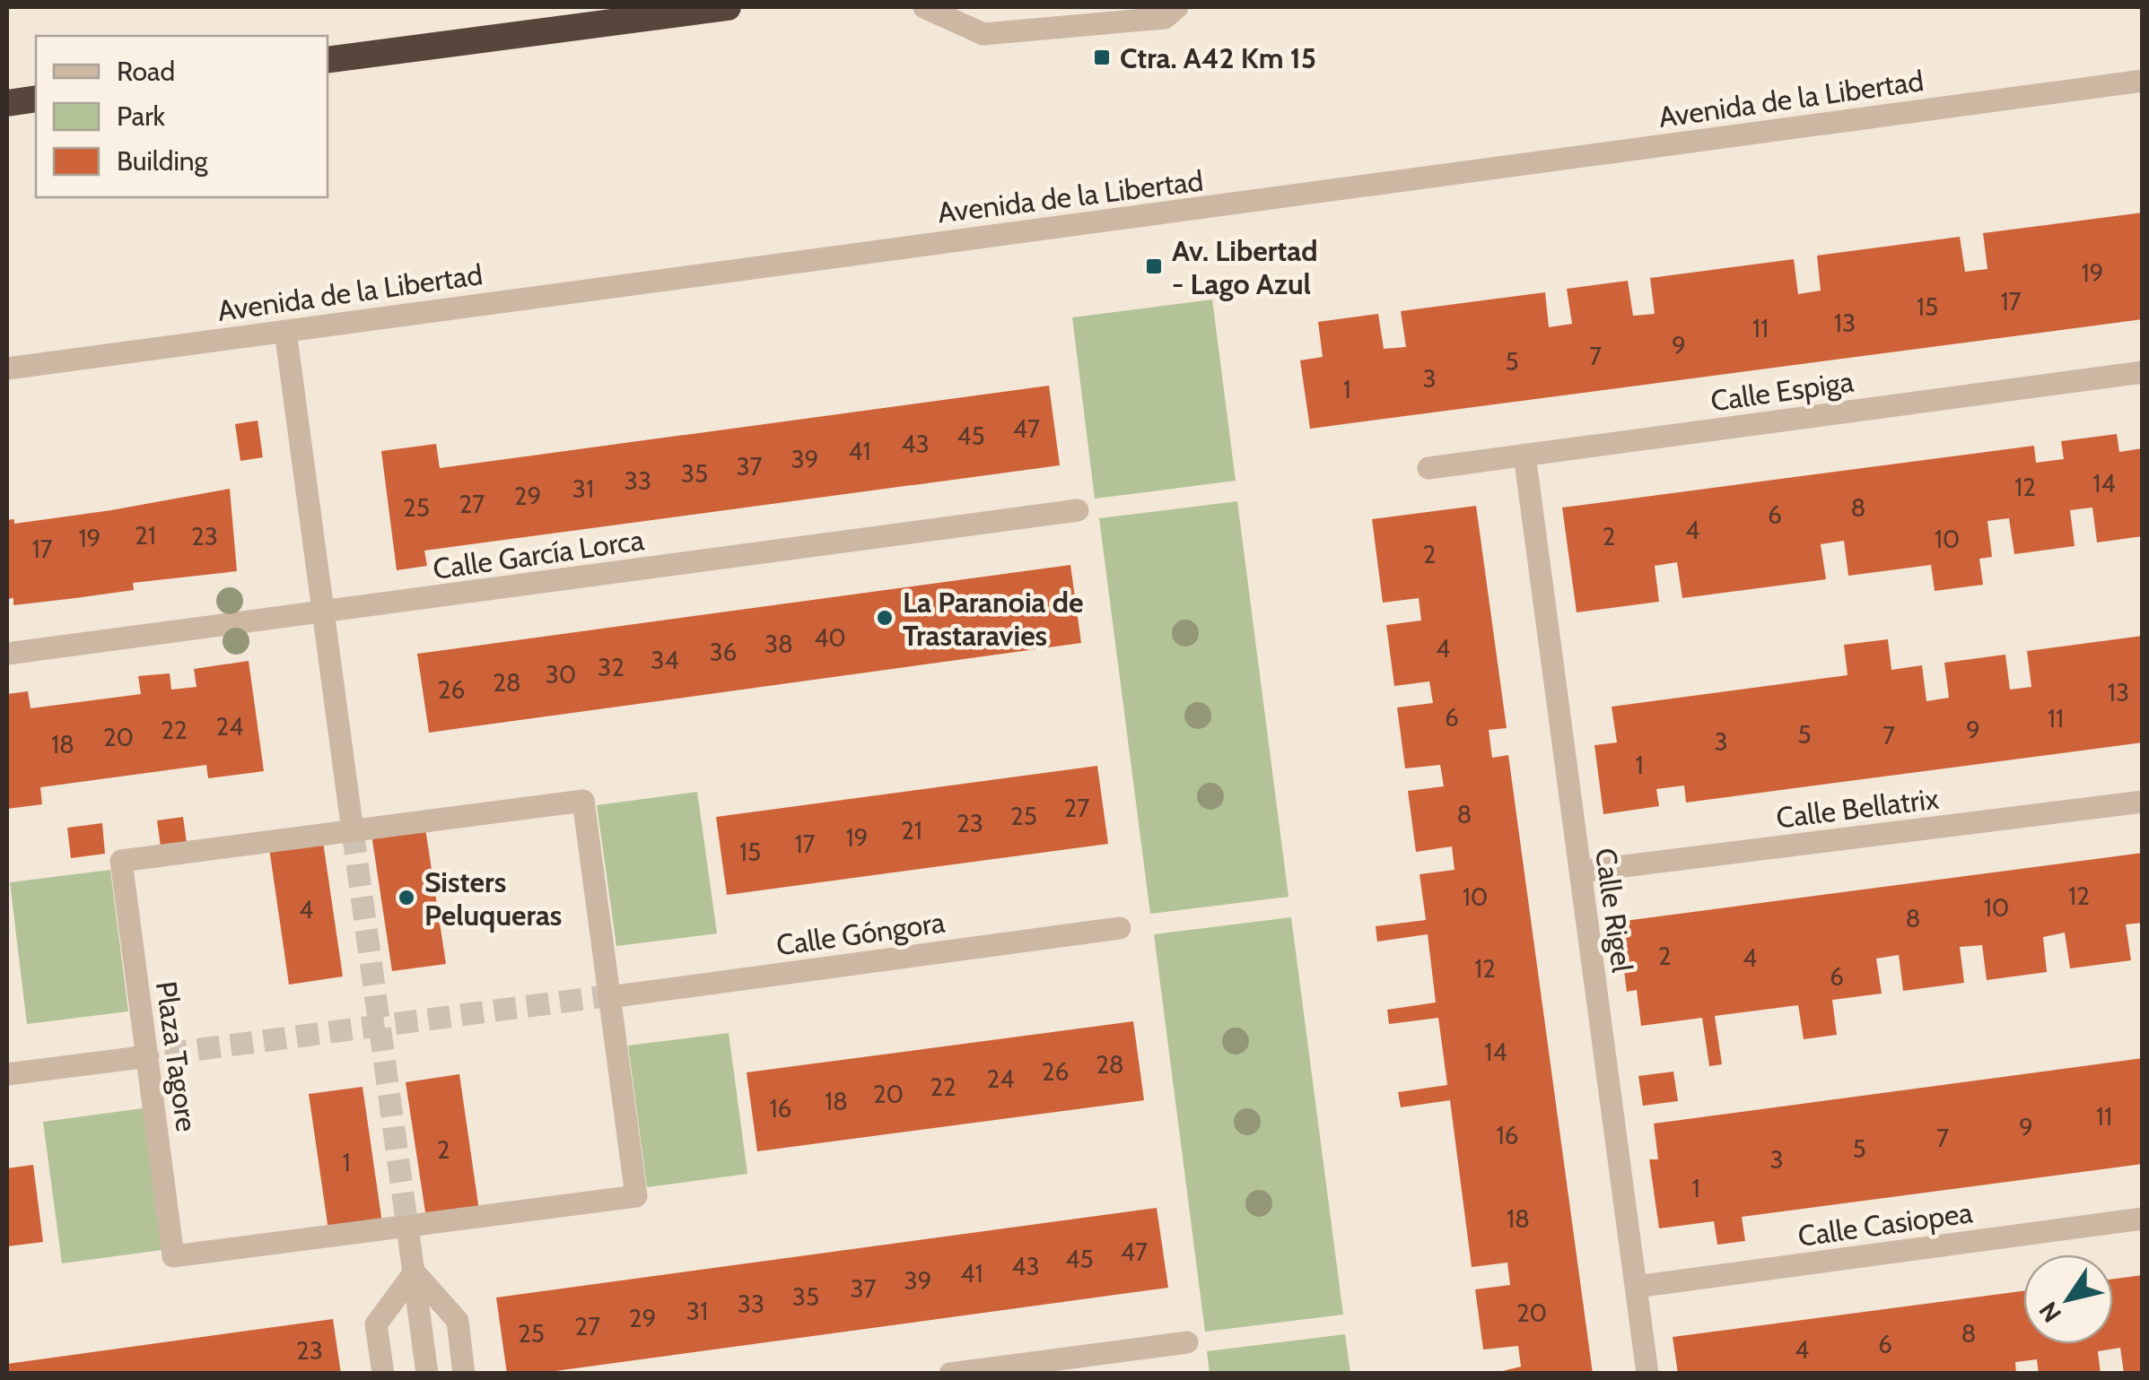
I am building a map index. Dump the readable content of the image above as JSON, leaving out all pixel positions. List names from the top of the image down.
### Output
{
  "streets": {
    "street": [
      "Avenida de la Libertad",
      "Calle Espiga",
      "Calle García Lorca",
      "Calle Bellatrix",
      "Calle Rigel",
      "Calle Góngora",
      "Plaza Tagore",
      "Calle Casiopea"
    ]
  },
  "crossings": [
    ["Calle Espiga", "Calle Rigel"],
    ["Calle Bellatrix", "Calle Rigel"],
    ["Calle Rigel", "Calle Casiopea"],
    ["Calle Góngora", "Plaza Tagore"]
  ],
  "places": {
    "transit": ["Ctra. A42 Km 15", "Av. Libertad - Lago Azul"],
    "other": ["La Paranoia de Trastaravies", "Sisters Peluqueras"]
  },
  "house_numbers": [
    "19",
    "17",
    "15",
    "13",
    "11",
    "9",
    "7",
    "5",
    "3",
    "1",
    "47",
    "45",
    "43",
    "41",
    "39",
    "37",
    "35",
    "33",
    "14",
    "12",
    "31",
    "29",
    "27",
    "25",
    "8",
    "6",
    "4",
    "21",
    "23",
    "2",
    "19",
    "10",
    "17",
    "2",
    "40",
    "38",
    "4",
    "36",
    "34",
    "32",
    "30",
    "28",
    "26",
    "13",
    "6",
    "11",
    "24",
    "22",
    "9",
    "5",
    "7",
    "20",
    "3",
    "18",
    "1",
    "27",
    "8",
    "25",
    "23",
    "21",
    "19",
    "17",
    "15",
    "12",
    "10",
    "10",
    "4",
    "8",
    "2",
    "4",
    "12",
    "6",
    "14",
    "28",
    "26",
    "24",
    "22",
    "20",
    "18",
    "16",
    "11",
    "9",
    "16",
    "7",
    "5",
    "2",
    "3",
    "1",
    "1",
    "18",
    "47",
    "45",
    "43",
    "41",
    "39",
    "37",
    "35",
    "33",
    "31",
    "20",
    "29",
    "27",
    "25",
    "8",
    "6",
    "4",
    "23"
  ],
  "legend": ["Road", "Park", "Building"],
  "north": "bottom left"
}
